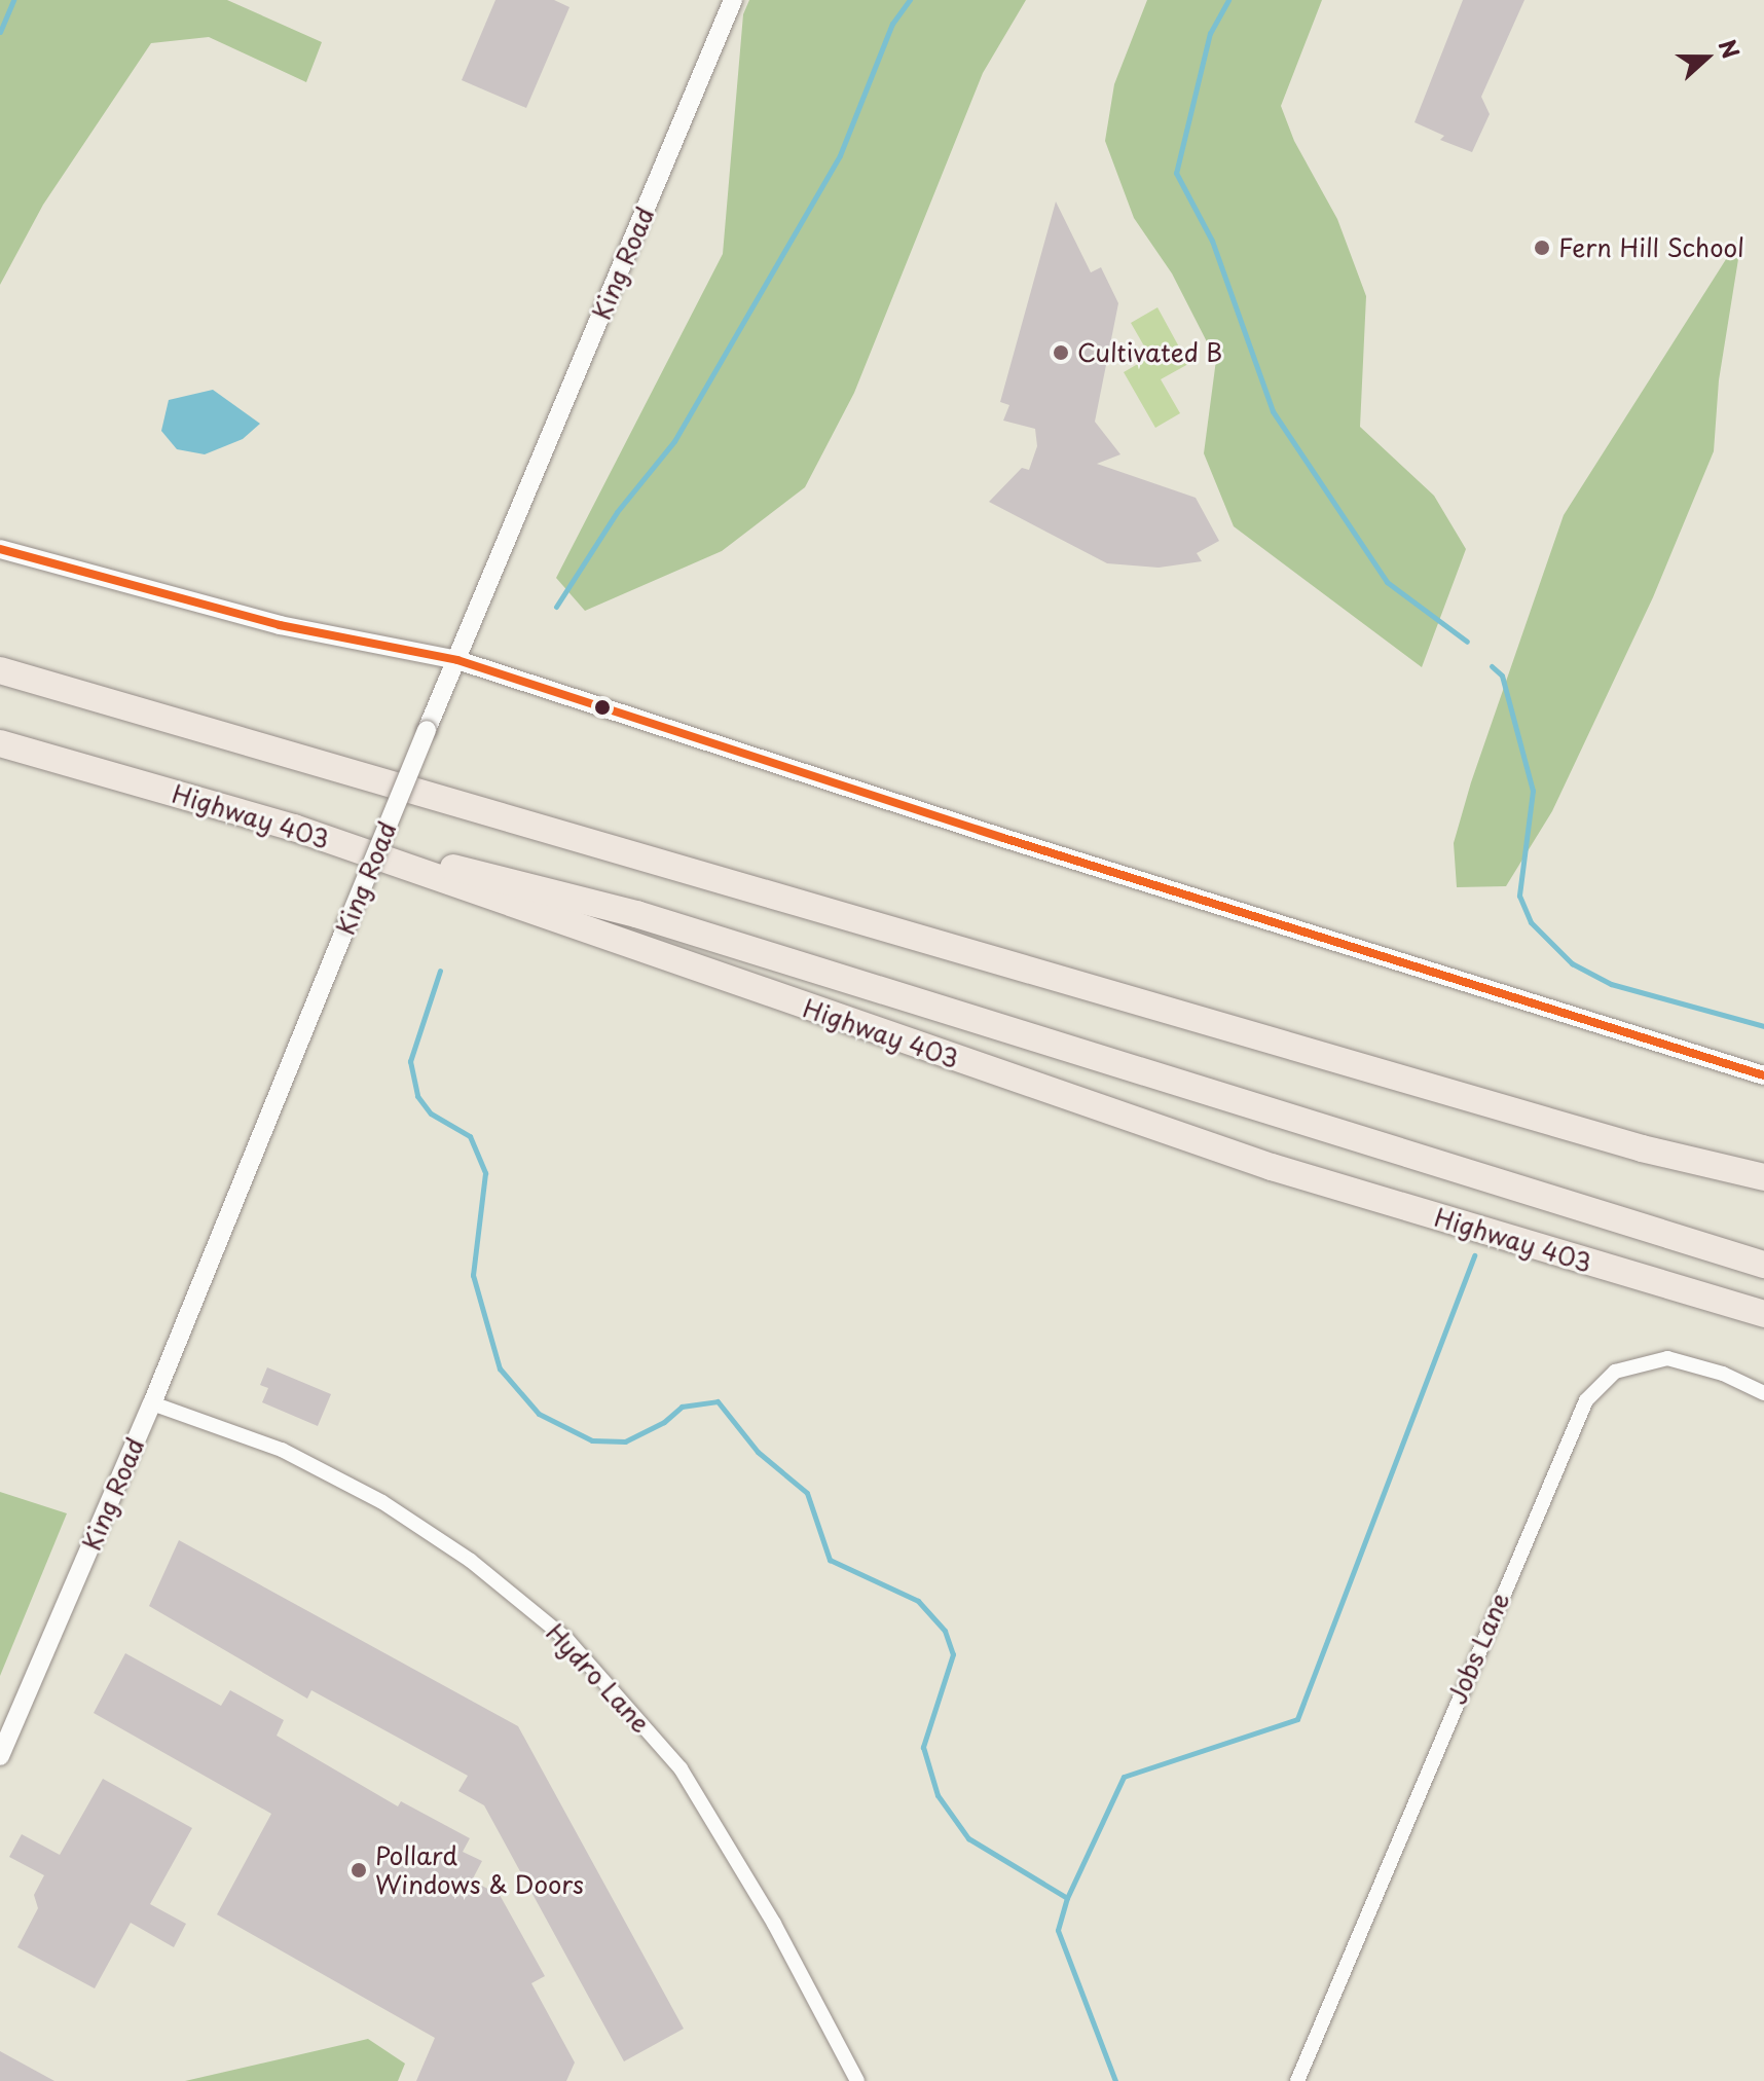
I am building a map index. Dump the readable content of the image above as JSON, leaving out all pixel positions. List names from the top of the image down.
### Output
{
  "streets": {
    "highway": ["Highway 403"],
    "street": ["King Road", "Jobs Lane", "Hydro Lane"]
  },
  "crossings": [
    ["King Road", "Hydro Lane"]
  ],
  "places": ["Fern Hill School", "Cultivated B", "Pollard Windows & Doors"],
  "north": "right"
}
